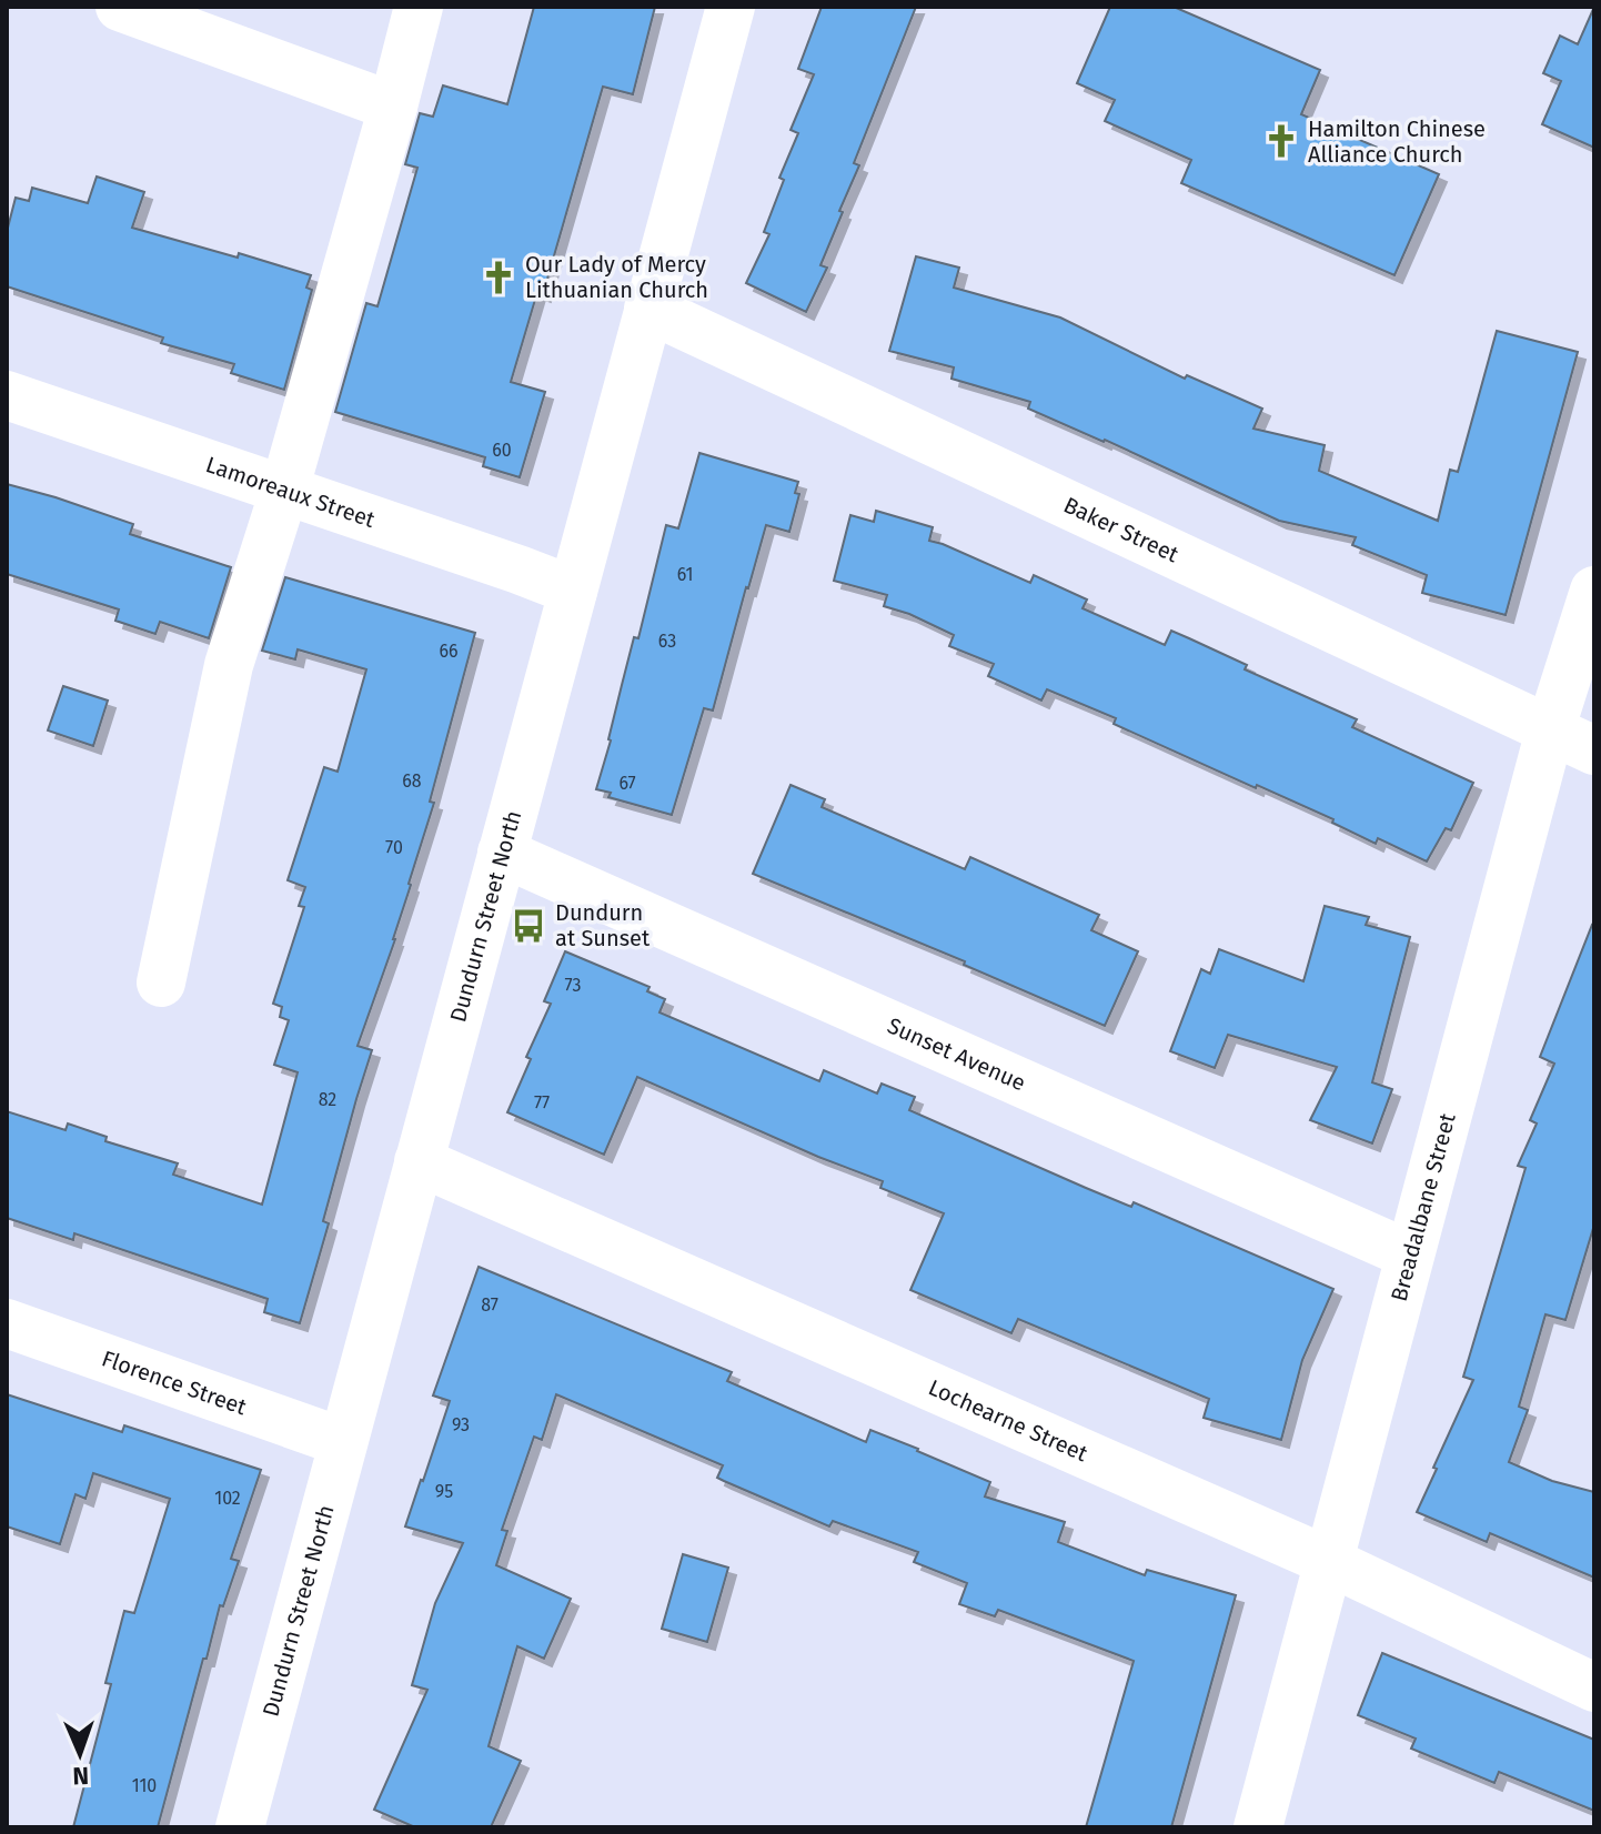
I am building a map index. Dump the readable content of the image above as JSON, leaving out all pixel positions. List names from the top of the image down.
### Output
{
  "streets": {
    "street": [
      "Lamoreaux Street",
      "Baker Street",
      "Dundurn Street North",
      "Sunset Avenue",
      "Breadalbane Street",
      "Florence Street",
      "Lochearne Street"
    ]
  },
  "crossings": [
    ["Lamoreaux Street", "Dundurn Street North"],
    ["Baker Street", "Dundurn Street North"],
    ["Baker Street", "Breadalbane Street"],
    ["Dundurn Street North", "Sunset Avenue"],
    ["Dundurn Street North", "Florence Street"],
    ["Dundurn Street North", "Lochearne Street"],
    ["Sunset Avenue", "Breadalbane Street"],
    ["Breadalbane Street", "Lochearne Street"]
  ],
  "places": {
    "church": ["Hamilton Chinese Alliance Church", "Our Lady of Mercy Lithuanian Church"],
    "bus stop": ["Dundurn at Sunset"]
  },
  "house_numbers": [
    "60",
    "61",
    "63",
    "66",
    "68",
    "67",
    "70",
    "73",
    "82",
    "77",
    "87",
    "93",
    "95",
    "102",
    "110"
  ],
  "north": "bottom"
}
